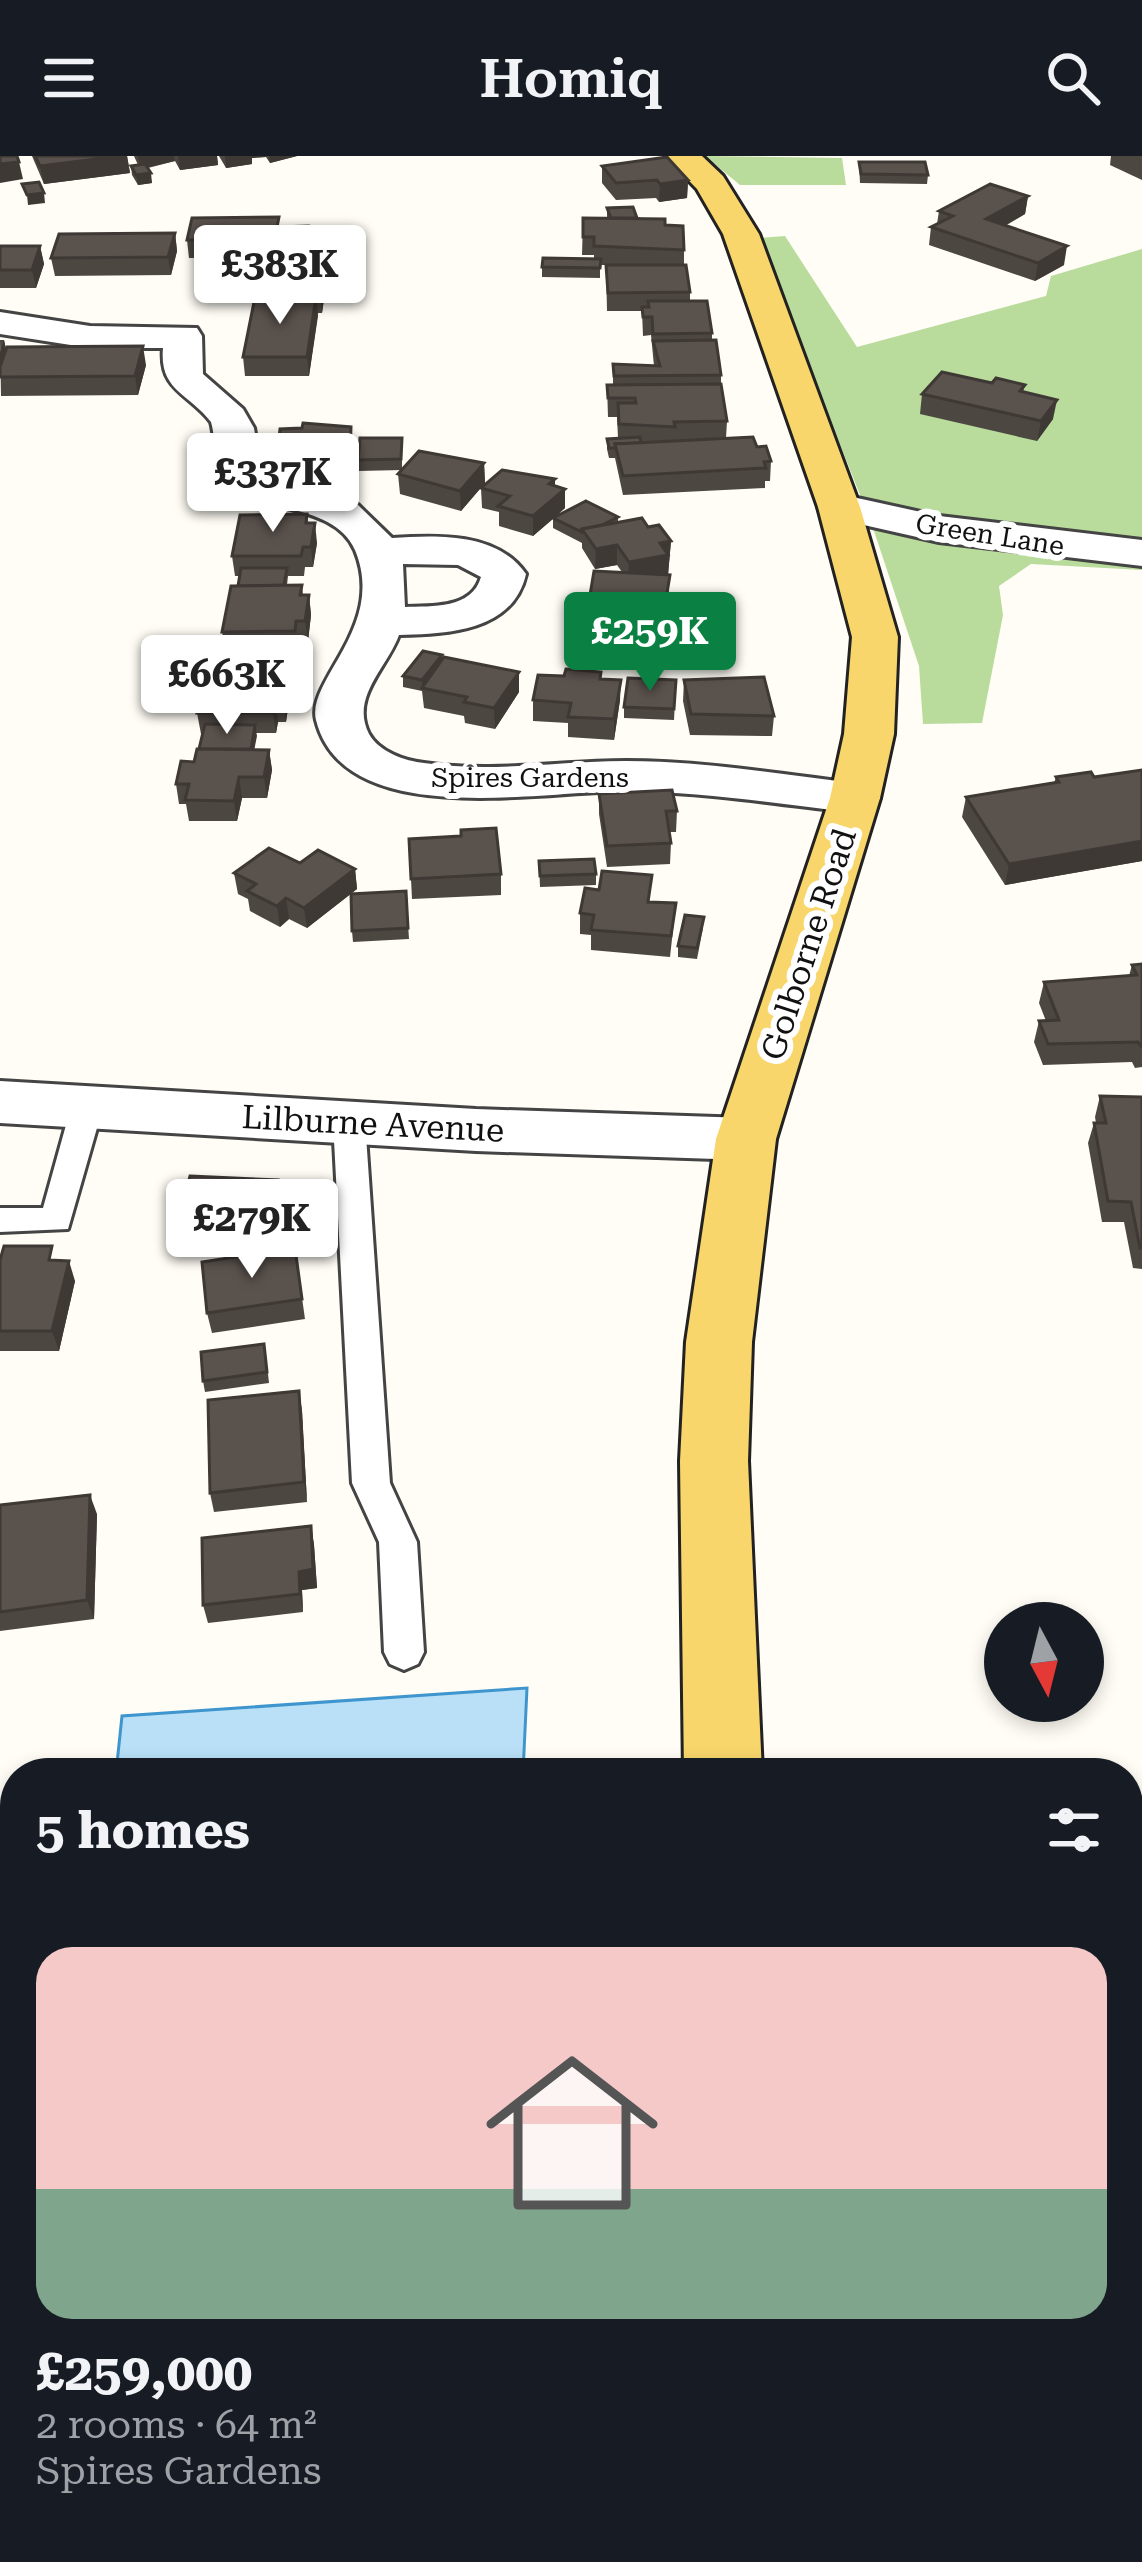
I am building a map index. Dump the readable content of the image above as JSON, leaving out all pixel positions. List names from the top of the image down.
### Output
{
  "streets": {
    "main road": ["Golborne Road"],
    "street": ["Green Lane", "Spires Gardens", "Lilburne Avenue"]
  },
  "crossings": [
    ["Green Lane", "Golborne Road"],
    ["Spires Gardens", "Golborne Road"],
    ["Golborne Road", "Lilburne Avenue"]
  ],
  "north": "bottom",
  "page": {
    "header": "Homiq",
    "price": [
      "£383K",
      "£337K",
      "£259K",
      "£663K",
      "£279K"
    ],
    "heading": "5 homes",
    "list": [
      {
        "name": "£259,000",
        "note": "2 rooms · 64 m² · Spires Gardens"
      }
    ]
  }
}
